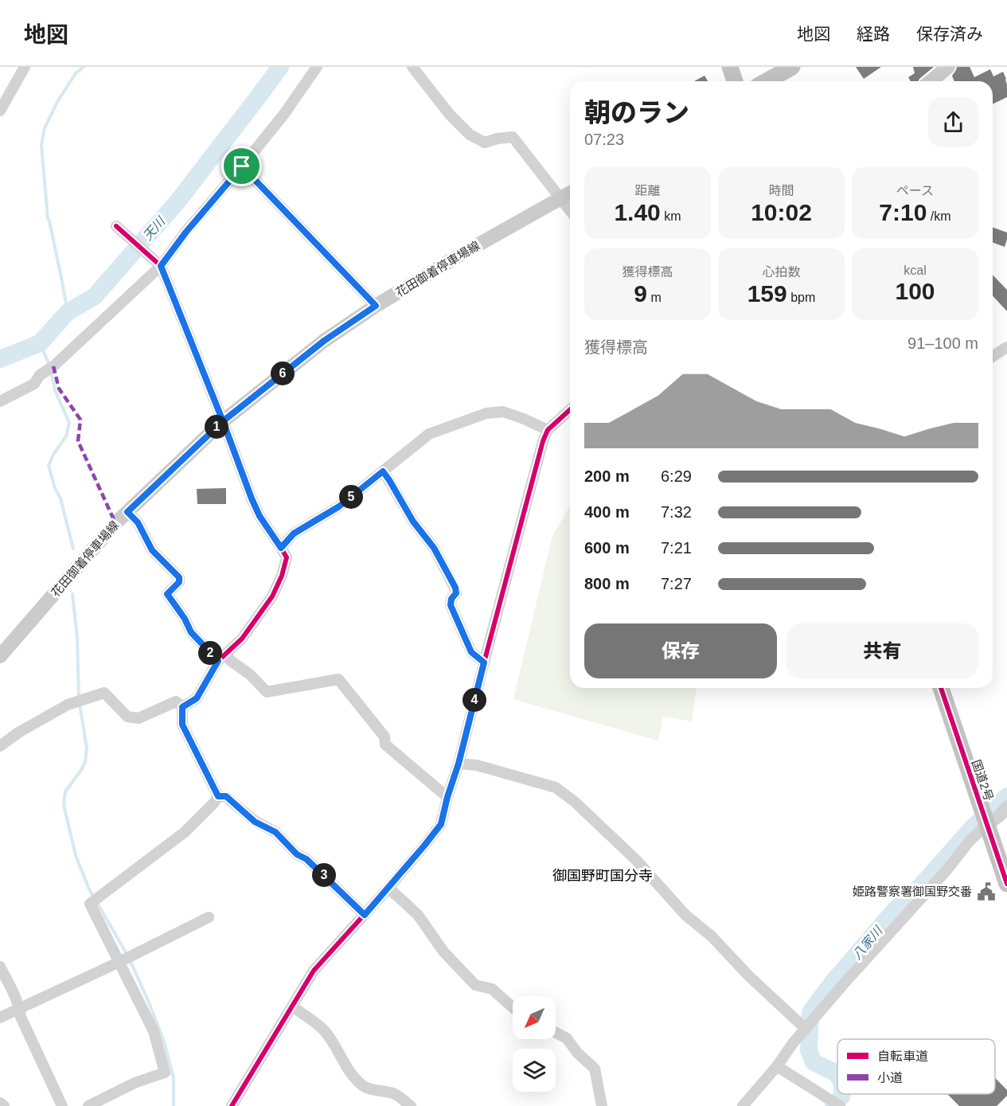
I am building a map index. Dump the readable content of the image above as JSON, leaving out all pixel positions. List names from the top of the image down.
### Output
{
  "streets": {
    "highway": ["国道2号"],
    "main road": ["花田御着停車場線"]
  },
  "districts": ["御国野町国分寺"],
  "water": ["天川", "八家川"],
  "places": {
    "public building": ["姫路警察署御国野交番"]
  },
  "legend": ["自転車道", "小道"],
  "north": "bottom left",
  "page": {
    "header": "地図",
    "nav": ["地図", "経路", "保存済み"],
    "heading": ["朝のラン", "07:23"],
    "stats": [
      ["距離", "1.40 km"],
      ["時間", "10:02"],
      ["ペース", "7:10 /km"],
      ["獲得標高", "9 m"],
      ["心拍数", "159 bpm"],
      ["kcal", "100"]
    ],
    "chart": ["獲得標高", "91–100 m"],
    "pins": [
      "6",
      "1",
      "5",
      "2",
      "4",
      "3"
    ],
    "list": [
      {
        "name": "200 m",
        "note": "6:29"
      },
      {
        "name": "400 m",
        "note": "7:32"
      },
      {
        "name": "600 m",
        "note": "7:21"
      },
      {
        "name": "800 m",
        "note": "7:27"
      }
    ],
    "buttons": ["保存", "共有"]
  }
}
